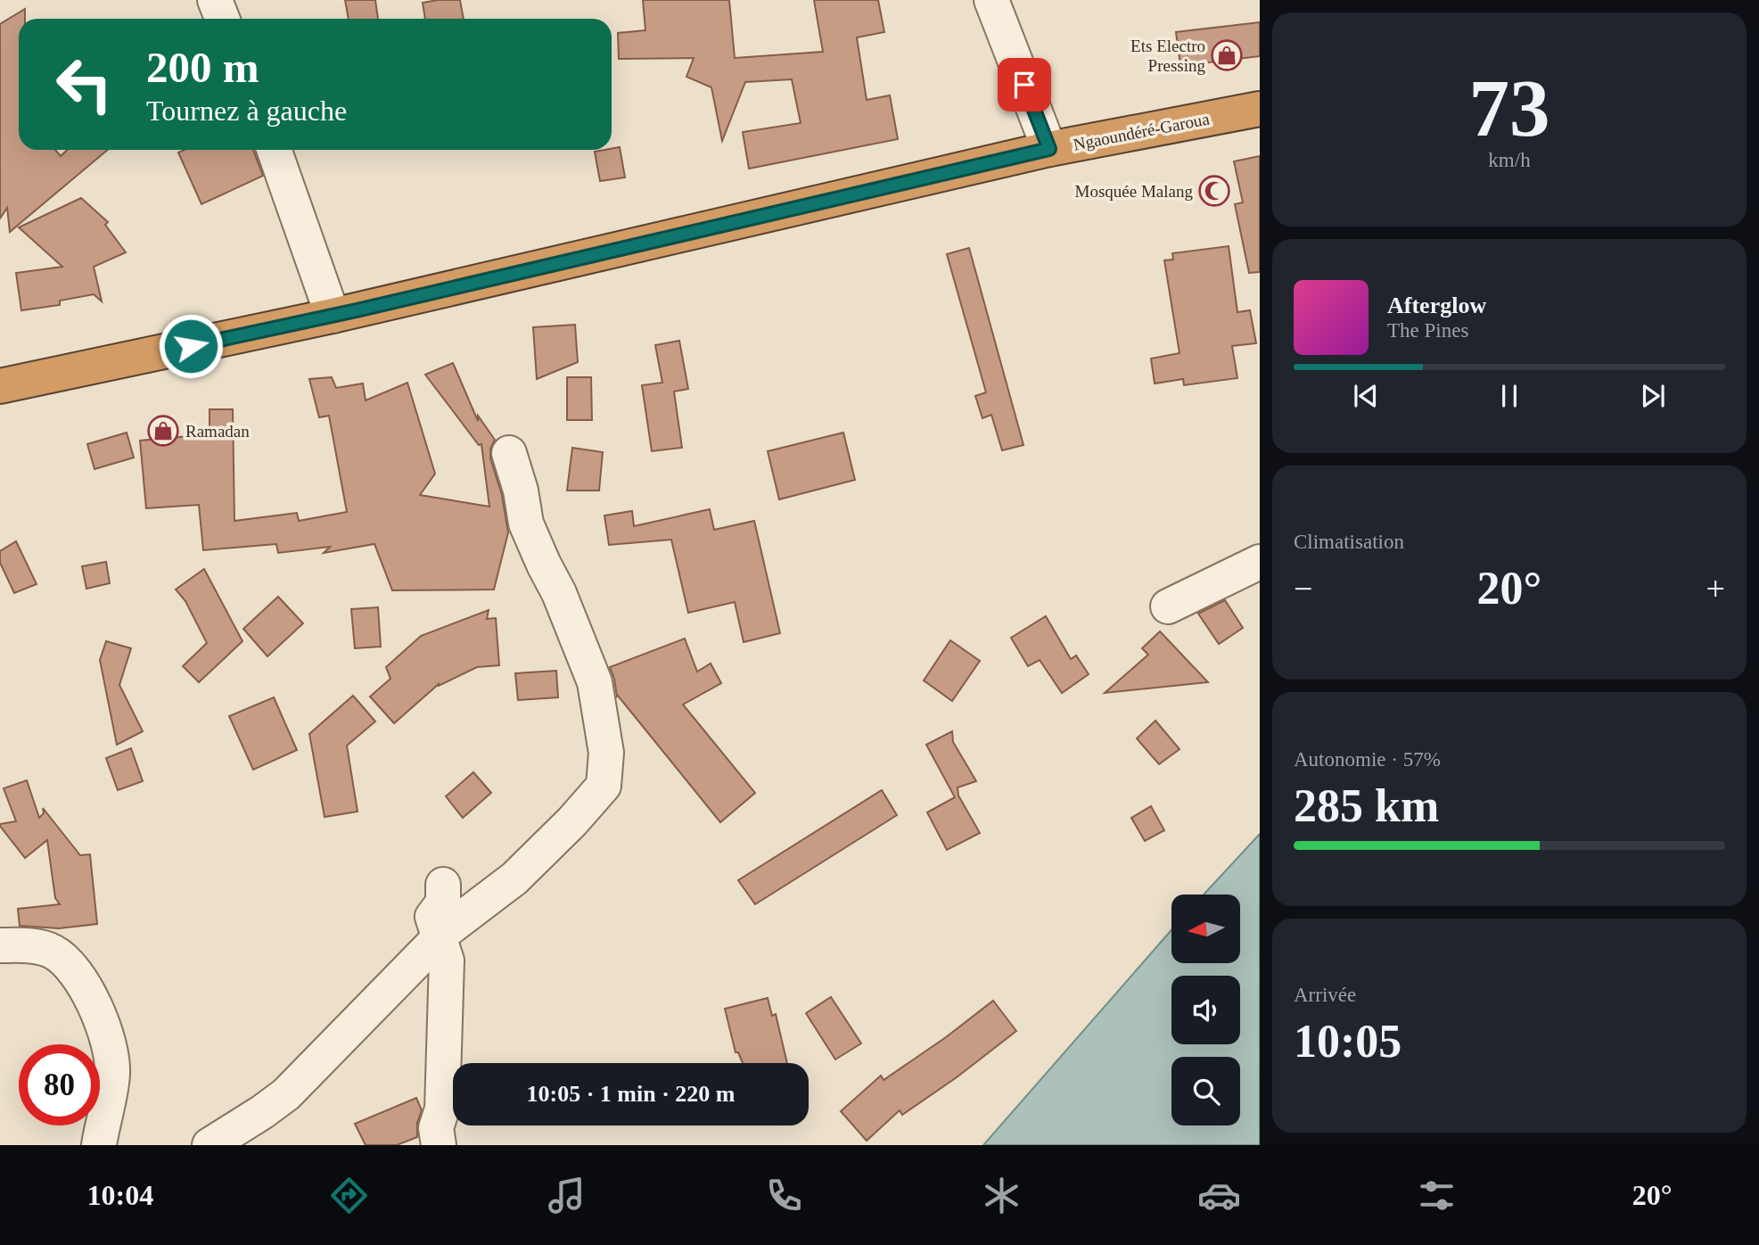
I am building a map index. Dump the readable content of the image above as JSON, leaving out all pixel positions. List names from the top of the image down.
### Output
{
  "streets": {
    "highway": ["Ngaoundéré-Garoua"]
  },
  "places": {
    "shop": ["Ets Electro Pressing", "Ramadan"],
    "mosque": ["Mosquée Malang"]
  },
  "north": "left",
  "page": {
    "tile": [
      ["73", "km/h"],
      "Climatisation",
      ["Autonomie · 57%", "285 km"],
      ["Arrivée", "10:05"]
    ],
    "turn": ["200 m", "Tournez à gauche"],
    "song": ["Afterglow", "The Pines"],
    "heat": ["−", "20°", "+"],
    "limit": "80",
    "trip": "10:05 · 1 min · 220 m",
    "tabs": ["10:04", "20°"]
  }
}
